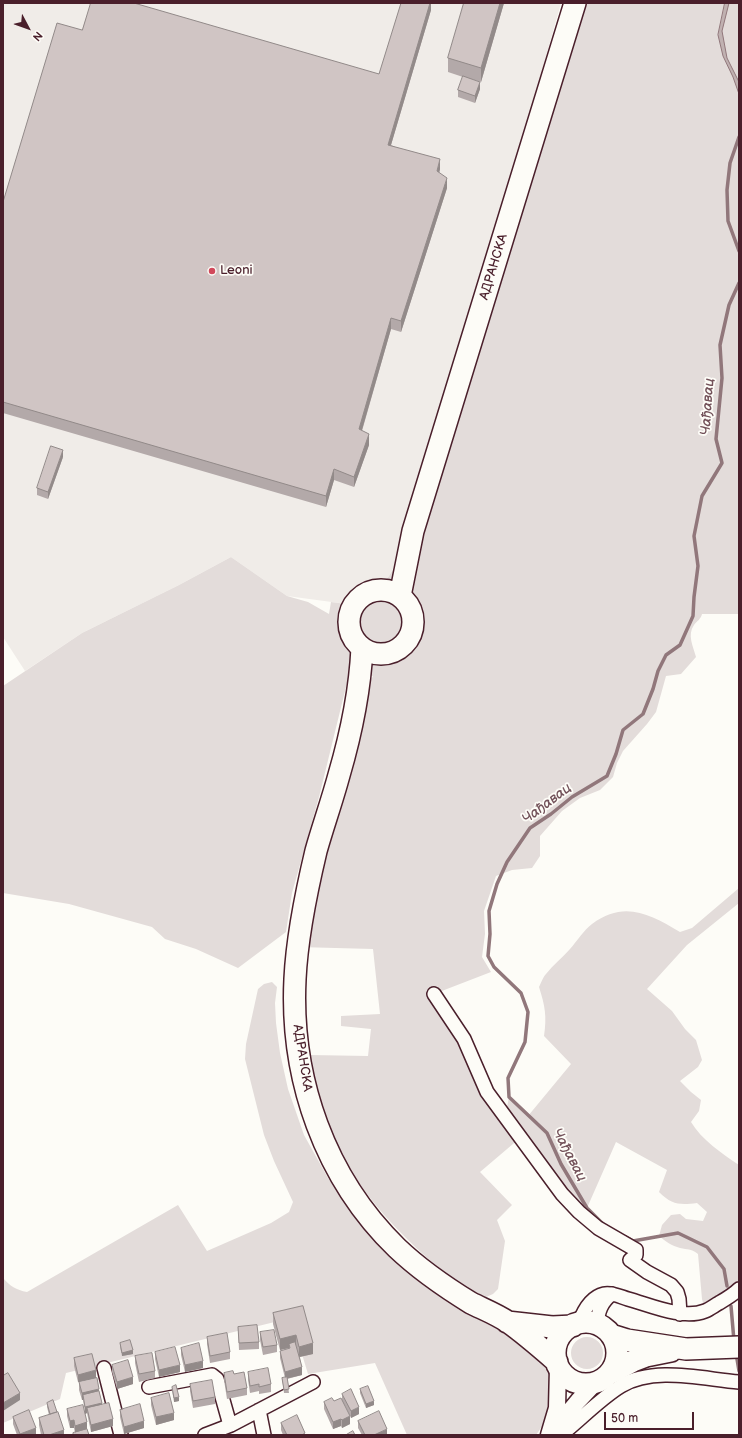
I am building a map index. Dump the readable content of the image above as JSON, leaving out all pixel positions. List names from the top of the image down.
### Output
{
  "streets": {
    "main road": ["АДРАНСКА"]
  },
  "water": ["Чађавац"],
  "places": ["Leoni"],
  "scale_bar": "50 m",
  "north": "bottom right"
}
